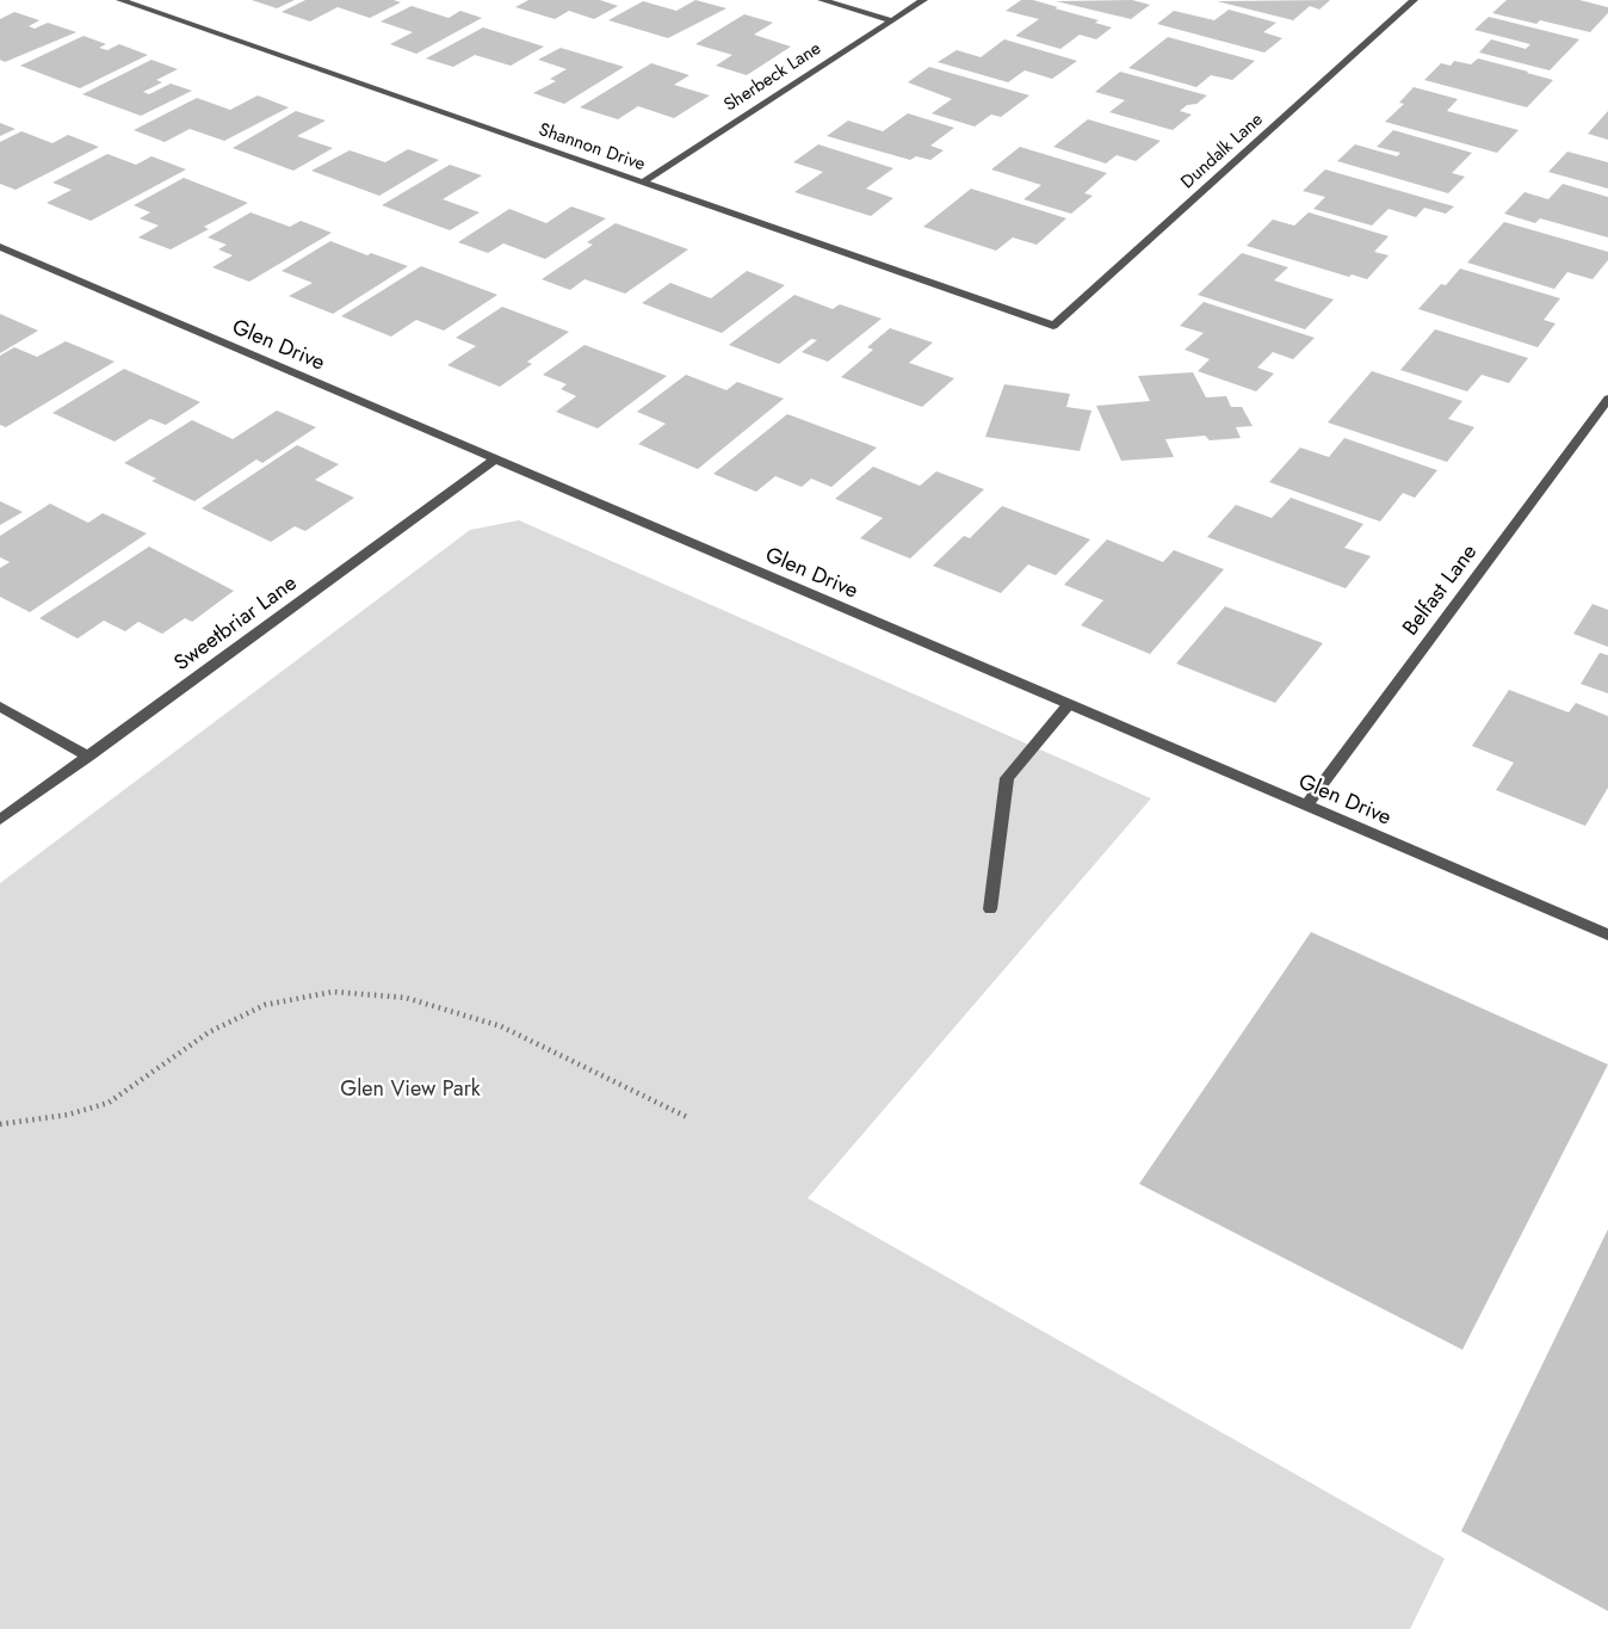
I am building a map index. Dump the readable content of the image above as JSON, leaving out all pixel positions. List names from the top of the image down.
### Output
{
  "streets": {
    "street": [
      "Sherbeck Lane",
      "Shannon Drive",
      "Dundalk Lane",
      "Glen Drive",
      "Belfast Lane",
      "Sweetbriar Lane"
    ]
  },
  "crossings": [
    ["Sherbeck Lane", "Shannon Drive"],
    ["Shannon Drive", "Dundalk Lane"],
    ["Glen Drive", "Belfast Lane"],
    ["Glen Drive", "Sweetbriar Lane"]
  ],
  "parks": ["Glen View Park"]
}
